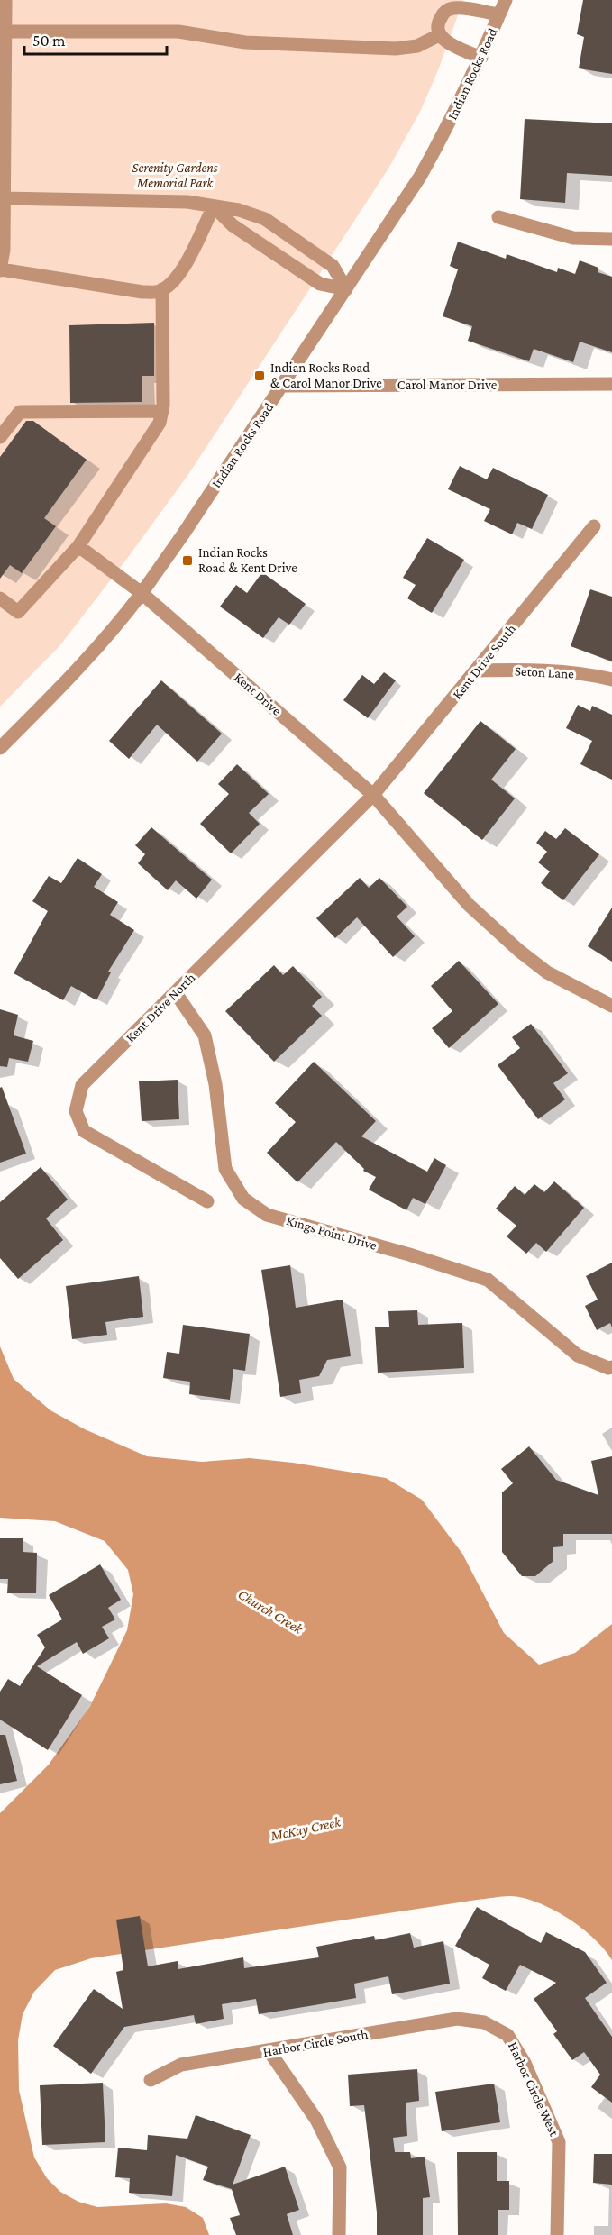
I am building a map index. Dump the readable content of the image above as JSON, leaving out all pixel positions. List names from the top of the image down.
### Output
{
  "streets": {
    "street": [
      "Indian Rocks Road",
      "Carol Manor Drive",
      "Kent Drive South",
      "Seton Lane",
      "Kent Drive",
      "Kent Drive North",
      "Kings Point Drive",
      "Harbor Circle South",
      "Harbor Circle West"
    ]
  },
  "crossings": [
    ["Indian Rocks Road", "Carol Manor Drive"],
    ["Indian Rocks Road", "Kent Drive"],
    ["Kent Drive South", "Seton Lane"],
    ["Kent Drive South", "Kent Drive"],
    ["Kent Drive South", "Kent Drive North"],
    ["Kent Drive", "Kent Drive North"],
    ["Kent Drive North", "Kings Point Drive"],
    ["Harbor Circle South", "Harbor Circle West"]
  ],
  "water": ["Church Creek", "McKay Creek"],
  "parks": ["Serenity Gardens Memorial Park"],
  "places": {
    "transit": ["Indian Rocks Road & Carol Manor Drive", "Indian Rocks Road & Kent Drive"]
  },
  "scale_bar": "50 m"
}
